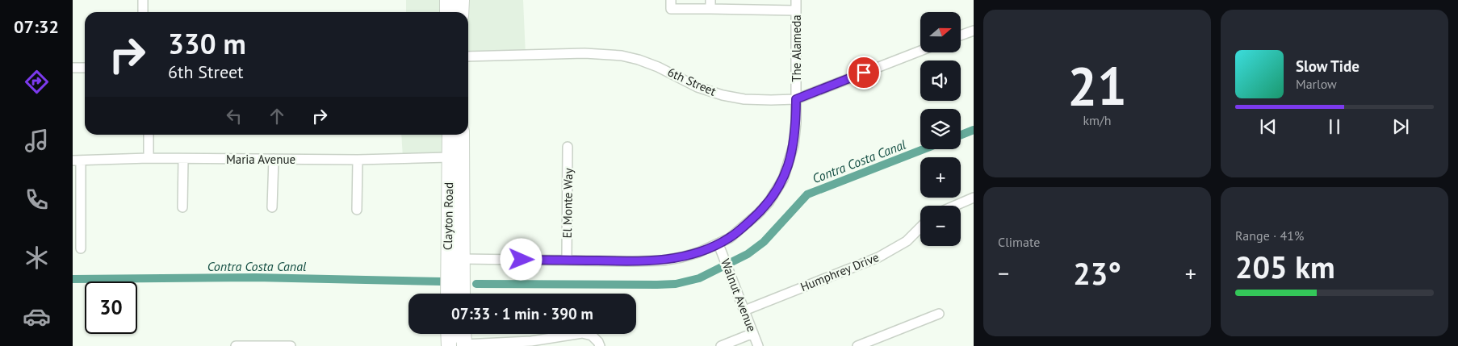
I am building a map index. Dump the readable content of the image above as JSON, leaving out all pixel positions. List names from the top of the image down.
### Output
{
  "streets": {
    "main road": ["Clayton Road"],
    "street": [
      "The Alameda",
      "6th Street",
      "Maria Avenue",
      "El Monte Way",
      "Humphrey Drive",
      "Walnut Avenue"
    ]
  },
  "crossings": [
    ["The Alameda", "6th Street"],
    ["The Alameda", "El Monte Way"],
    ["The Alameda", "Clayton Road"],
    ["The Alameda", "Walnut Avenue"],
    ["Maria Avenue", "Clayton Road"],
    ["Humphrey Drive", "Walnut Avenue"]
  ],
  "water": ["Contra Costa Canal"],
  "north": "right",
  "page": {
    "tabs": "07:32",
    "tile": [
      ["21", "km/h"],
      "Climate",
      ["Range · 41%", "205 km"]
    ],
    "map_buttons": ["+", "−"],
    "turn": ["330 m", "6th Street"],
    "song": ["Slow Tide", "Marlow"],
    "heat": ["−", "23°", "+"],
    "limit": "30",
    "trip": "07:33 · 1 min · 390 m"
  }
}
